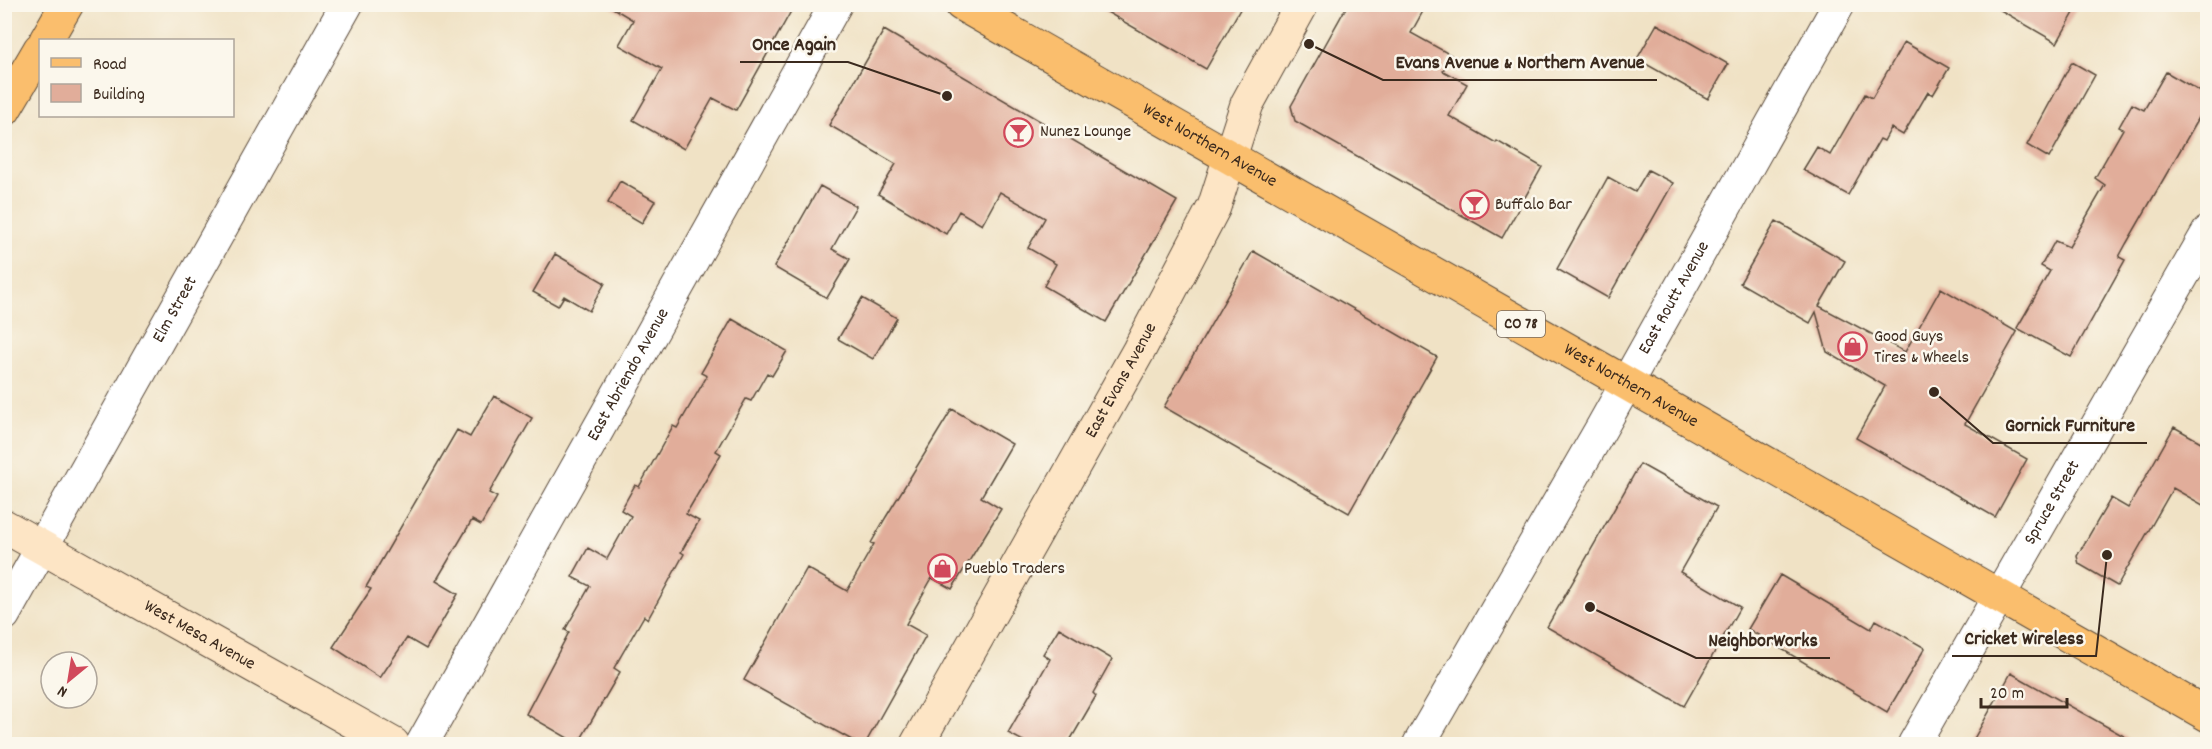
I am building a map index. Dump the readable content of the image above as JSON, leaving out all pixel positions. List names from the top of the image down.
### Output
{
  "streets": {
    "main road": ["West Northern Avenue", "CO 78"],
    "street": [
      "East Routt Avenue",
      "Elm Street",
      "East Abriendo Avenue",
      "East Evans Avenue",
      "Spruce Street",
      "West Mesa Avenue"
    ]
  },
  "crossings": [
    ["West Northern Avenue", "East Routt Avenue"],
    ["West Northern Avenue", "East Evans Avenue"],
    ["West Northern Avenue", "Spruce Street"],
    ["Elm Street", "West Mesa Avenue"]
  ],
  "places": {
    "other": [
      "Evans Avenue & Northern Avenue",
      "Once Again",
      "Gornick Furniture",
      "Cricket Wireless",
      "NeighborWorks"
    ],
    "bar": ["Nunez Lounge", "Buffalo Bar"],
    "shop": ["Good Guys Tires & Wheels", "Pueblo Traders"]
  },
  "legend": ["Road", "Building"],
  "scale_bar": "20 m",
  "north": "bottom left"
}
